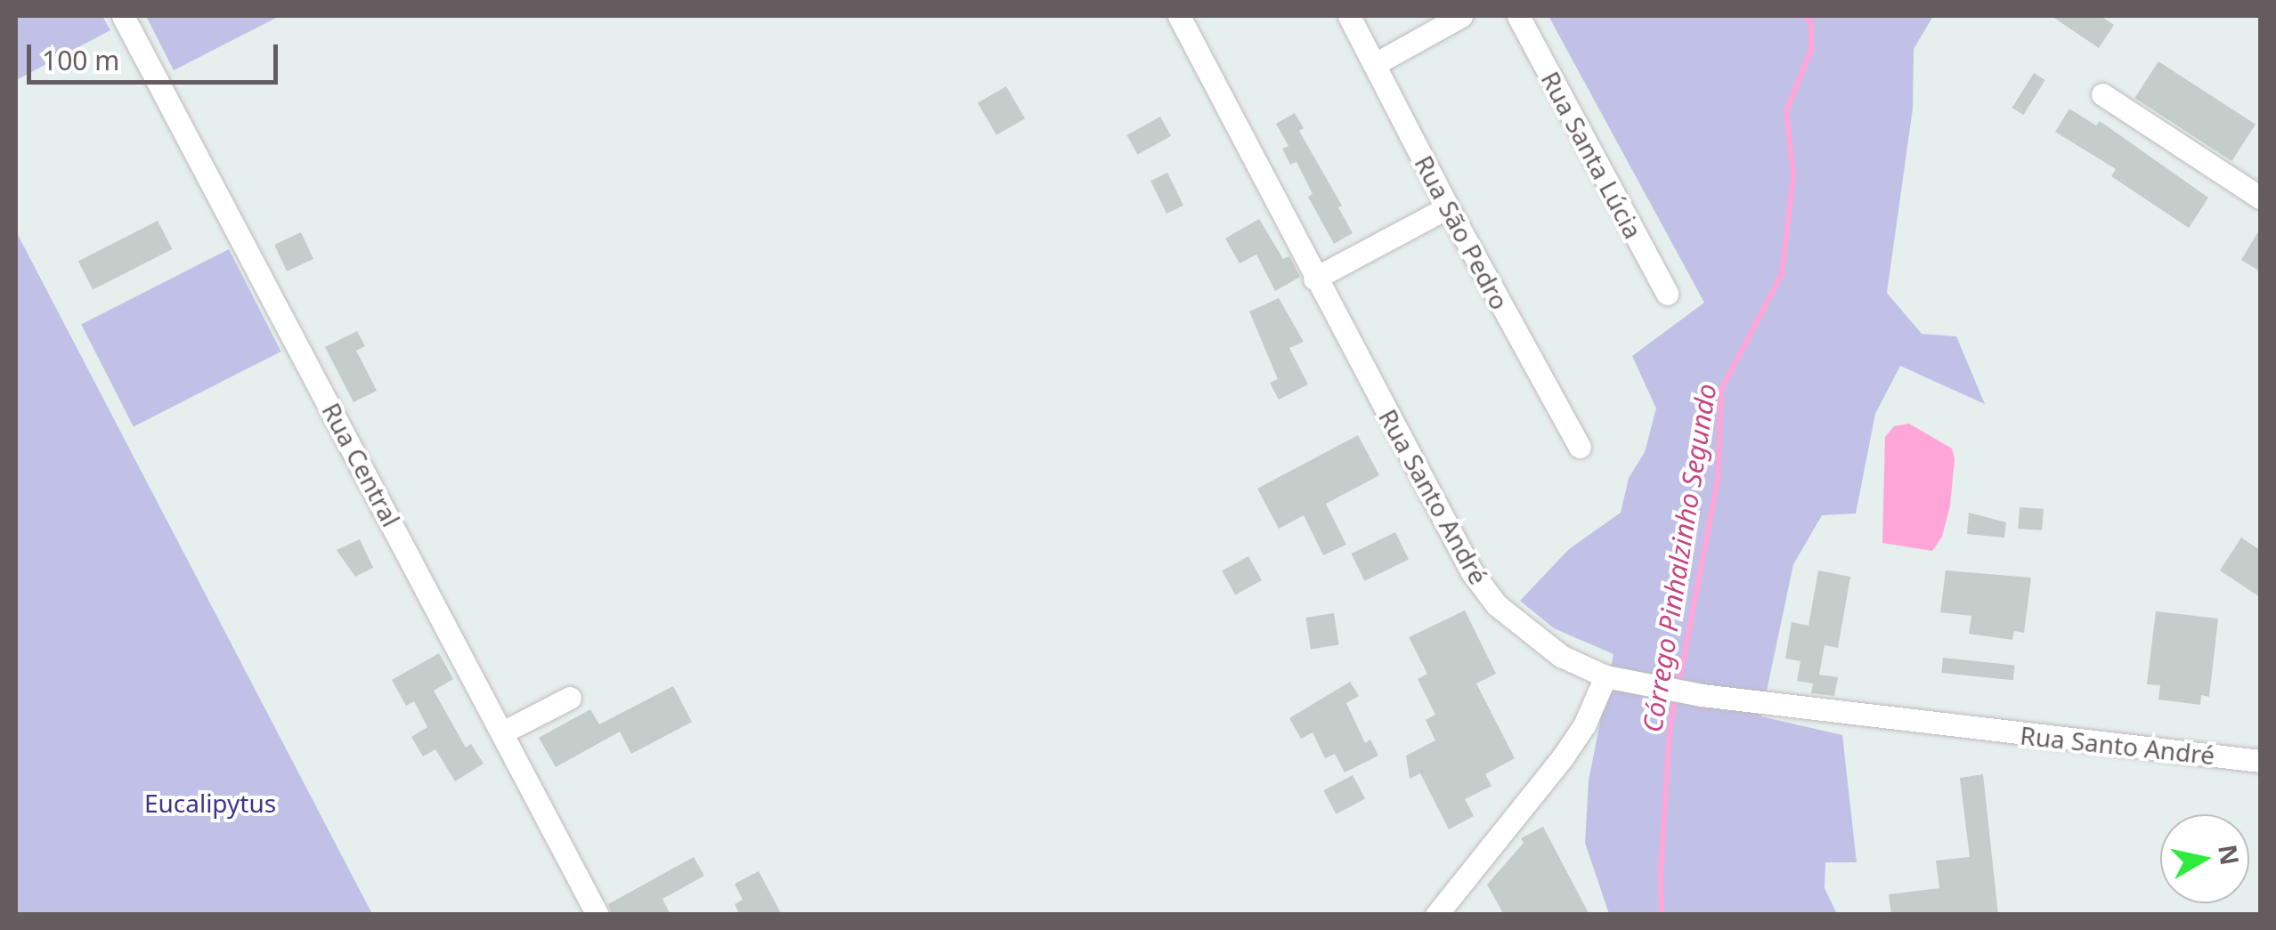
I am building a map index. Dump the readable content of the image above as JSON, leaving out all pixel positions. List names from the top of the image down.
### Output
{
  "streets": {
    "street": [
      "Rua Santa Lúcia",
      "Rua São Pedro",
      "Rua Central",
      "Rua Santo André"
    ]
  },
  "water": ["Córrego Pinhalzinho Segundo"],
  "parks": ["Eucalipytus"],
  "scale_bar": "100 m",
  "north": "right"
}
